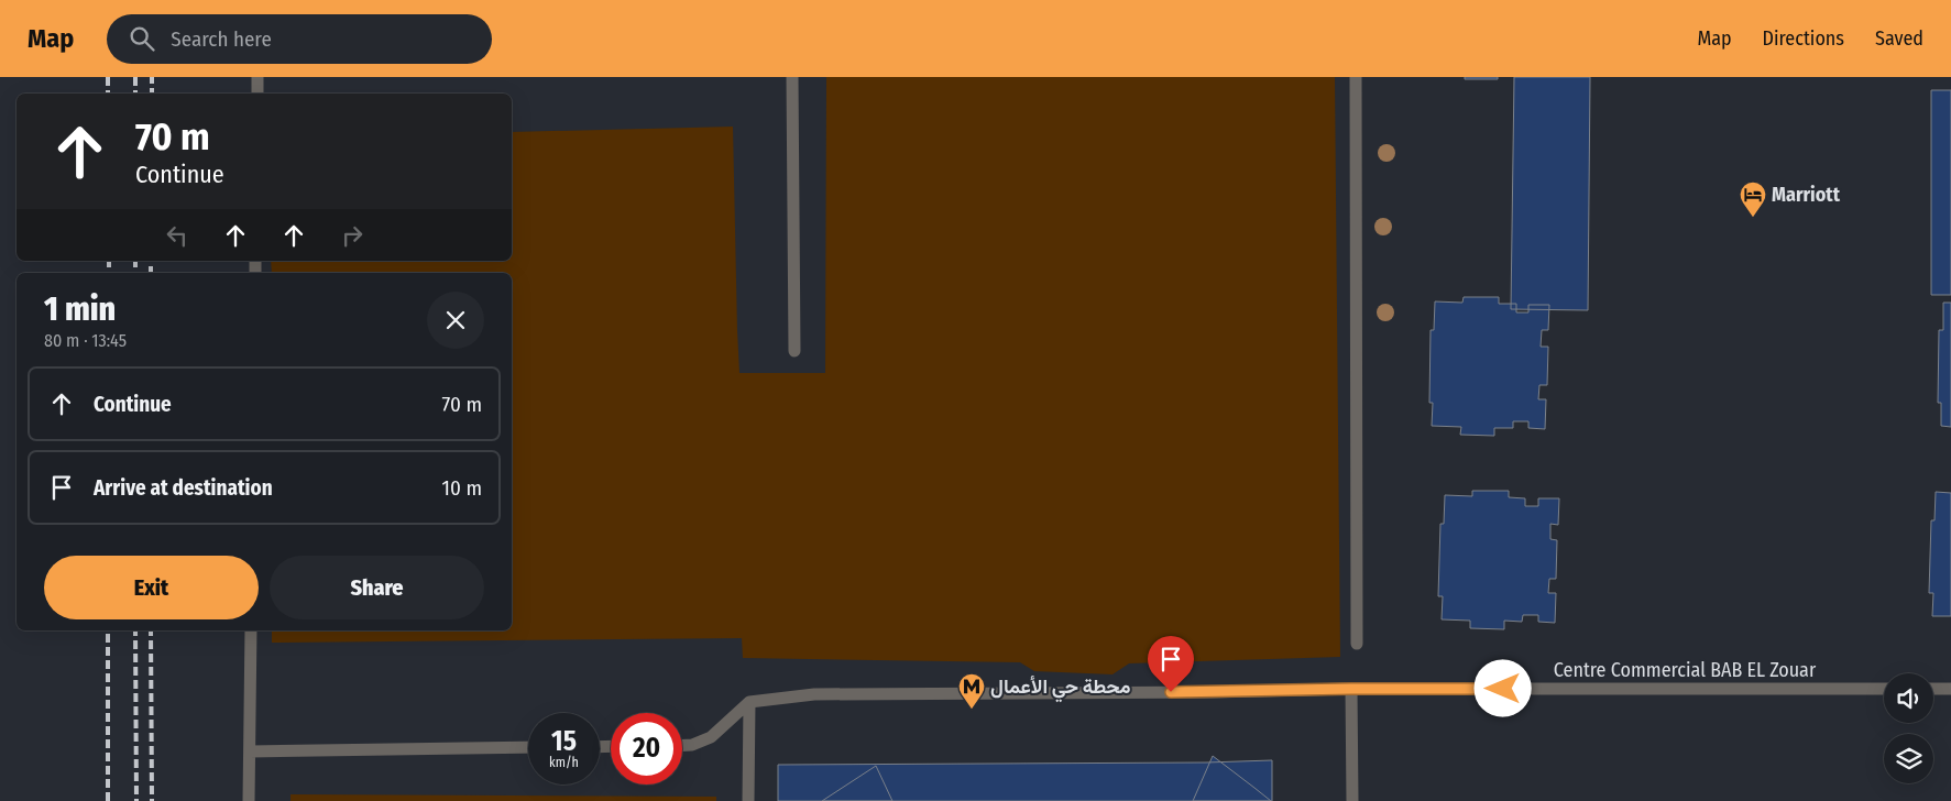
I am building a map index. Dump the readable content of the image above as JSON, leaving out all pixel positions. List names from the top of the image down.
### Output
{
  "streets": {
    "lane": ["Centre Commercial BAB EL Zouar"]
  },
  "places": {
    "hotel": ["Marriott"],
    "metro station": ["محطة حي الأعمال"]
  },
  "page": {
    "header": "Map",
    "search": "Search here",
    "nav": ["Map", "Directions", "Saved"],
    "turn": ["70 m", "Continue"],
    "heading": ["1 min", "80 m · 13:45"],
    "list": [
      {
        "name": "Continue",
        "value": "70 m"
      },
      {
        "name": "Arrive at destination",
        "value": "10 m"
      }
    ],
    "buttons": ["Exit", "Share"],
    "speed": "15 km/h",
    "limit": "20"
  }
}
